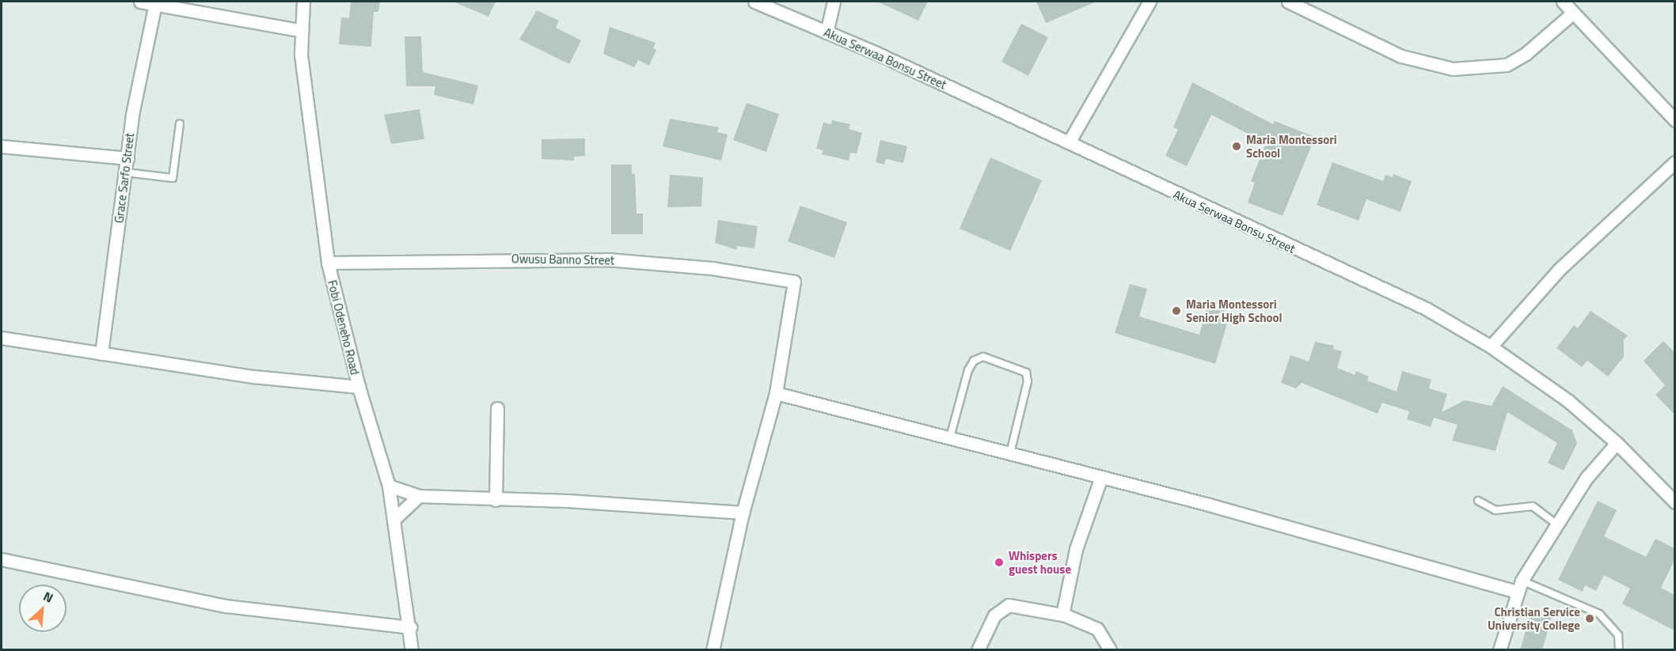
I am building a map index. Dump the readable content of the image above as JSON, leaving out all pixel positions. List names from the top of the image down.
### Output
{
  "streets": {
    "street": [
      "Akua Serwaa Bonsu Street",
      "Grace Sarfo Street",
      "Owusu Banno Street",
      "Fobi Odeneho Road"
    ]
  },
  "crossings": [
    ["Owusu Banno Street", "Fobi Odeneho Road"]
  ],
  "places": [
    "Maria Montessori School",
    "Maria Montessori Senior High School",
    "Whispers guest house",
    "Christian Service University College"
  ],
  "north": "top right"
}
